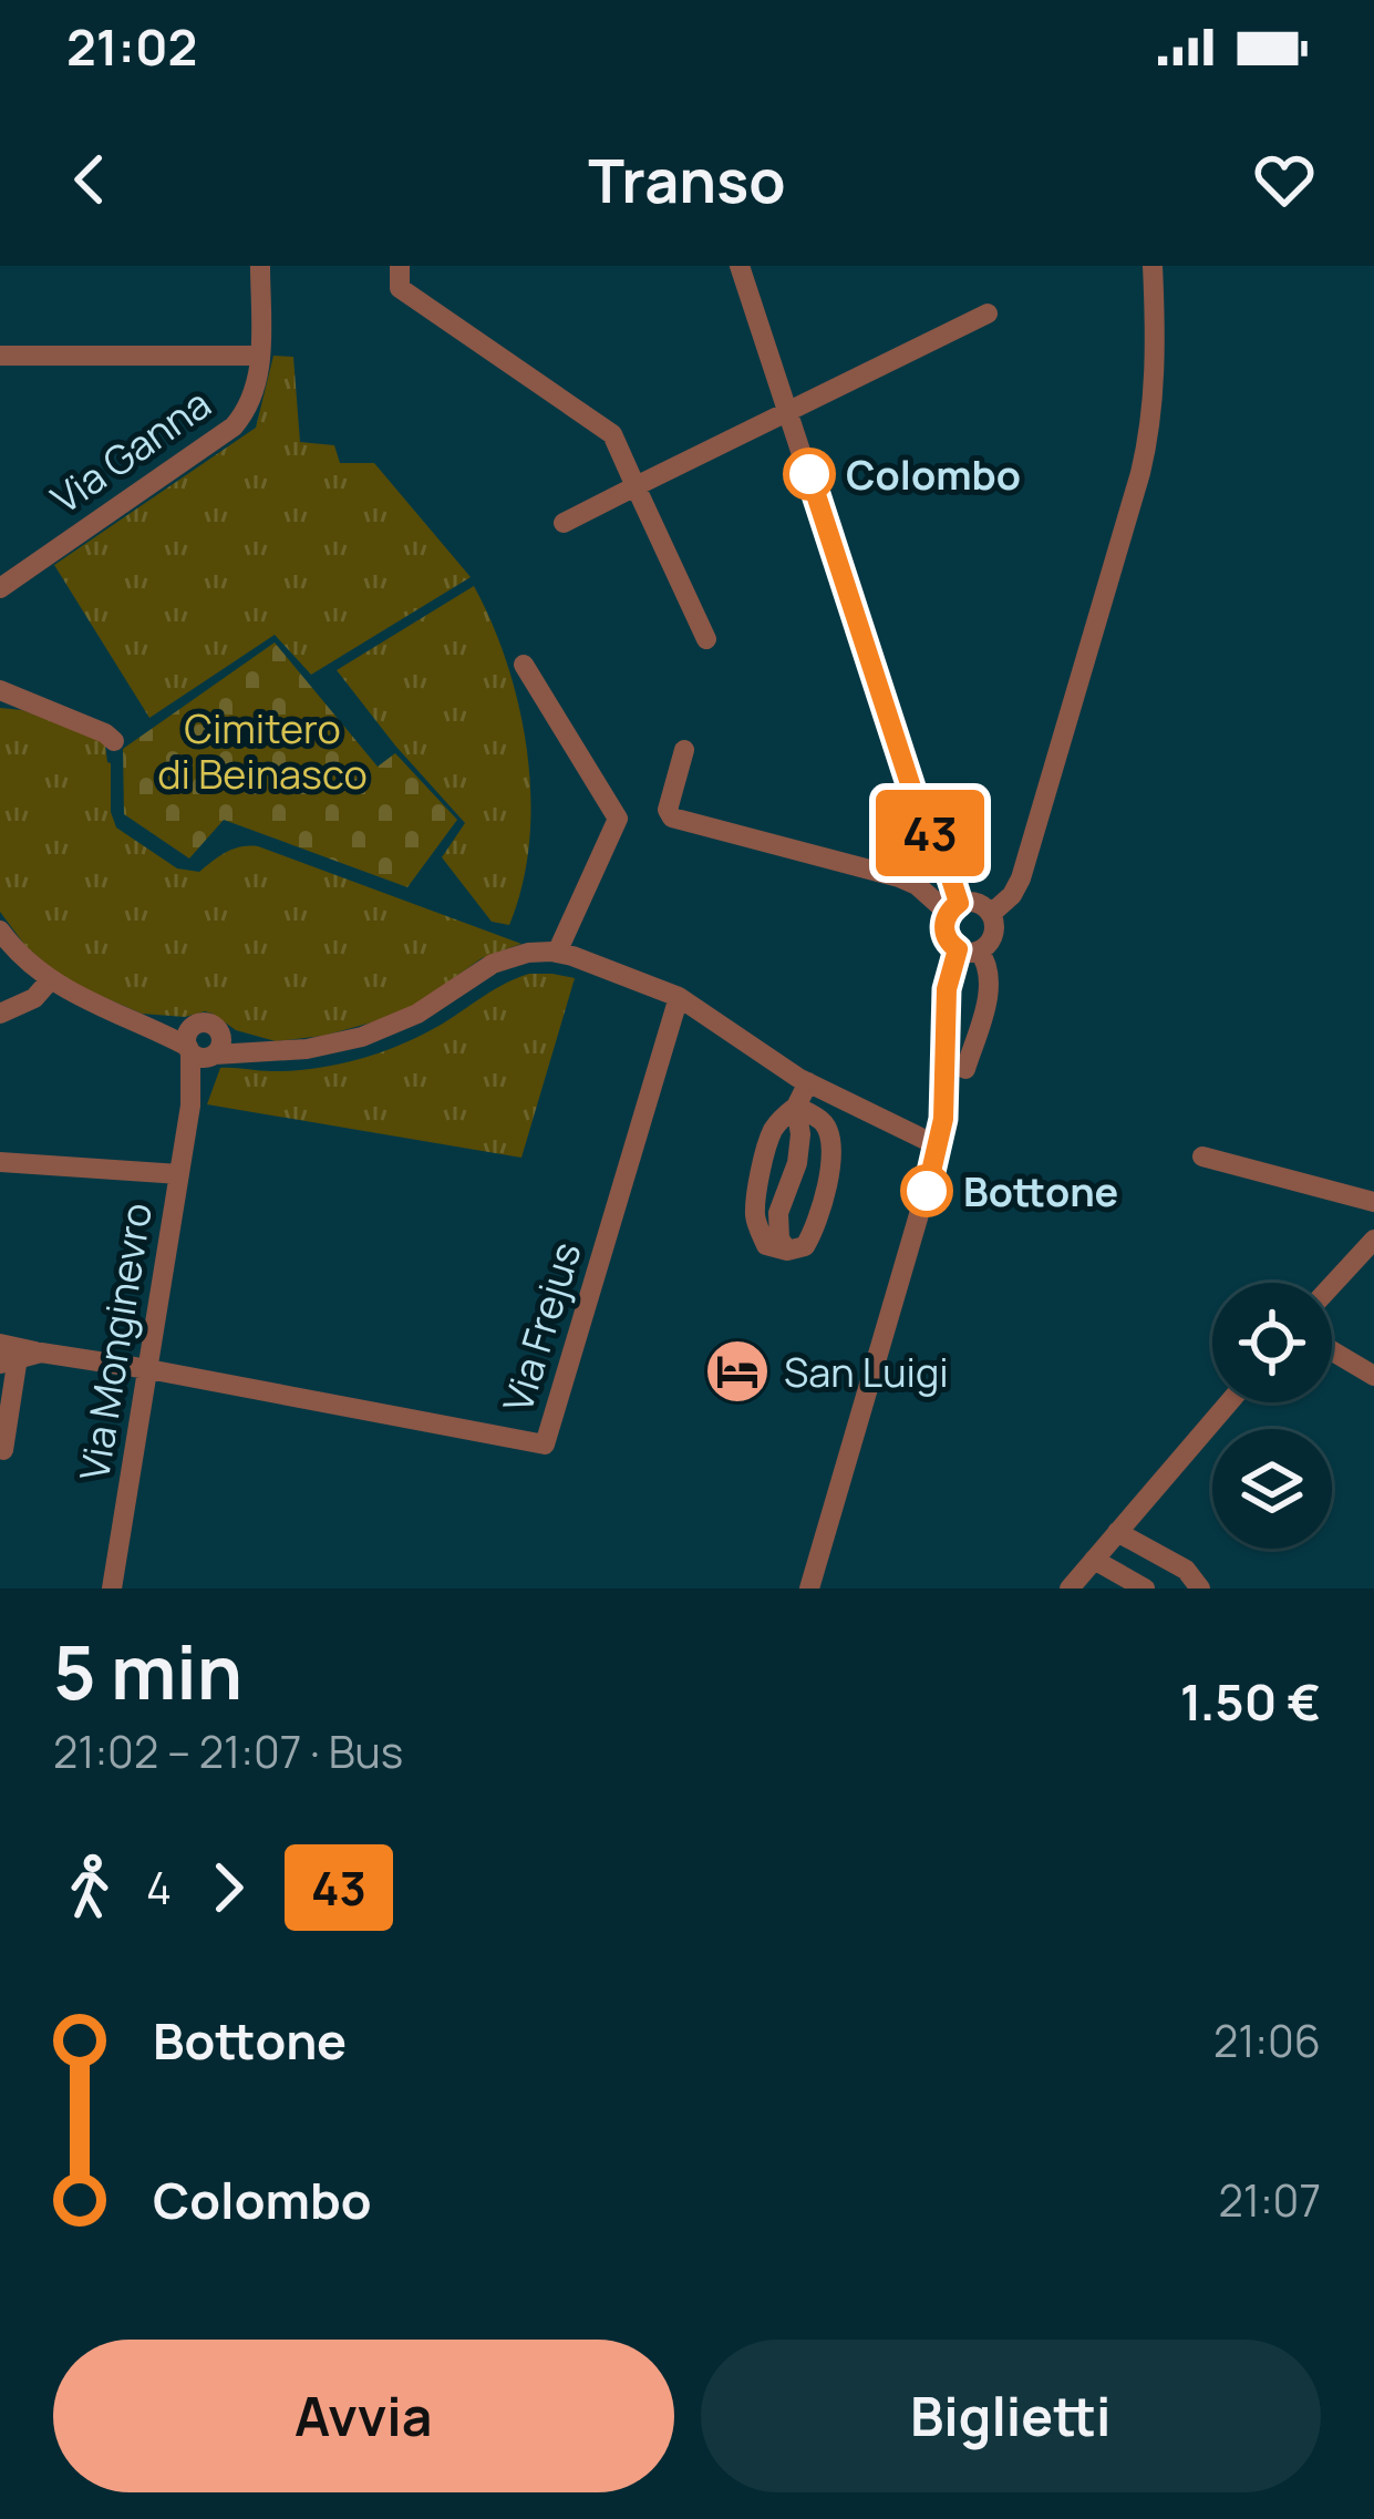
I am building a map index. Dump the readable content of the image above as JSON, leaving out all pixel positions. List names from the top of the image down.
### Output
{
  "streets": {
    "street": ["Via Ganna", "Via Frejus", "Via Monginevro"]
  },
  "crossings": [
    ["Via Frejus", "Via Monginevro"]
  ],
  "parks": ["Cimitero di Beinasco"],
  "places": {
    "other": ["Colombo", "Bottone"],
    "hotel": ["San Luigi"]
  },
  "lines": ["bus line 43"],
  "page": {
    "status": "21:02",
    "header": "Transo",
    "on_map": "43",
    "heading": ["5 min", "21:02 – 21:07 · Bus", "1.50 €"],
    "legs": ["4", "43"],
    "list": [
      {
        "name": "Bottone",
        "value": "21:06"
      },
      {
        "name": "Colombo",
        "value": "21:07"
      }
    ],
    "buttons": ["Avvia", "Biglietti"]
  }
}
